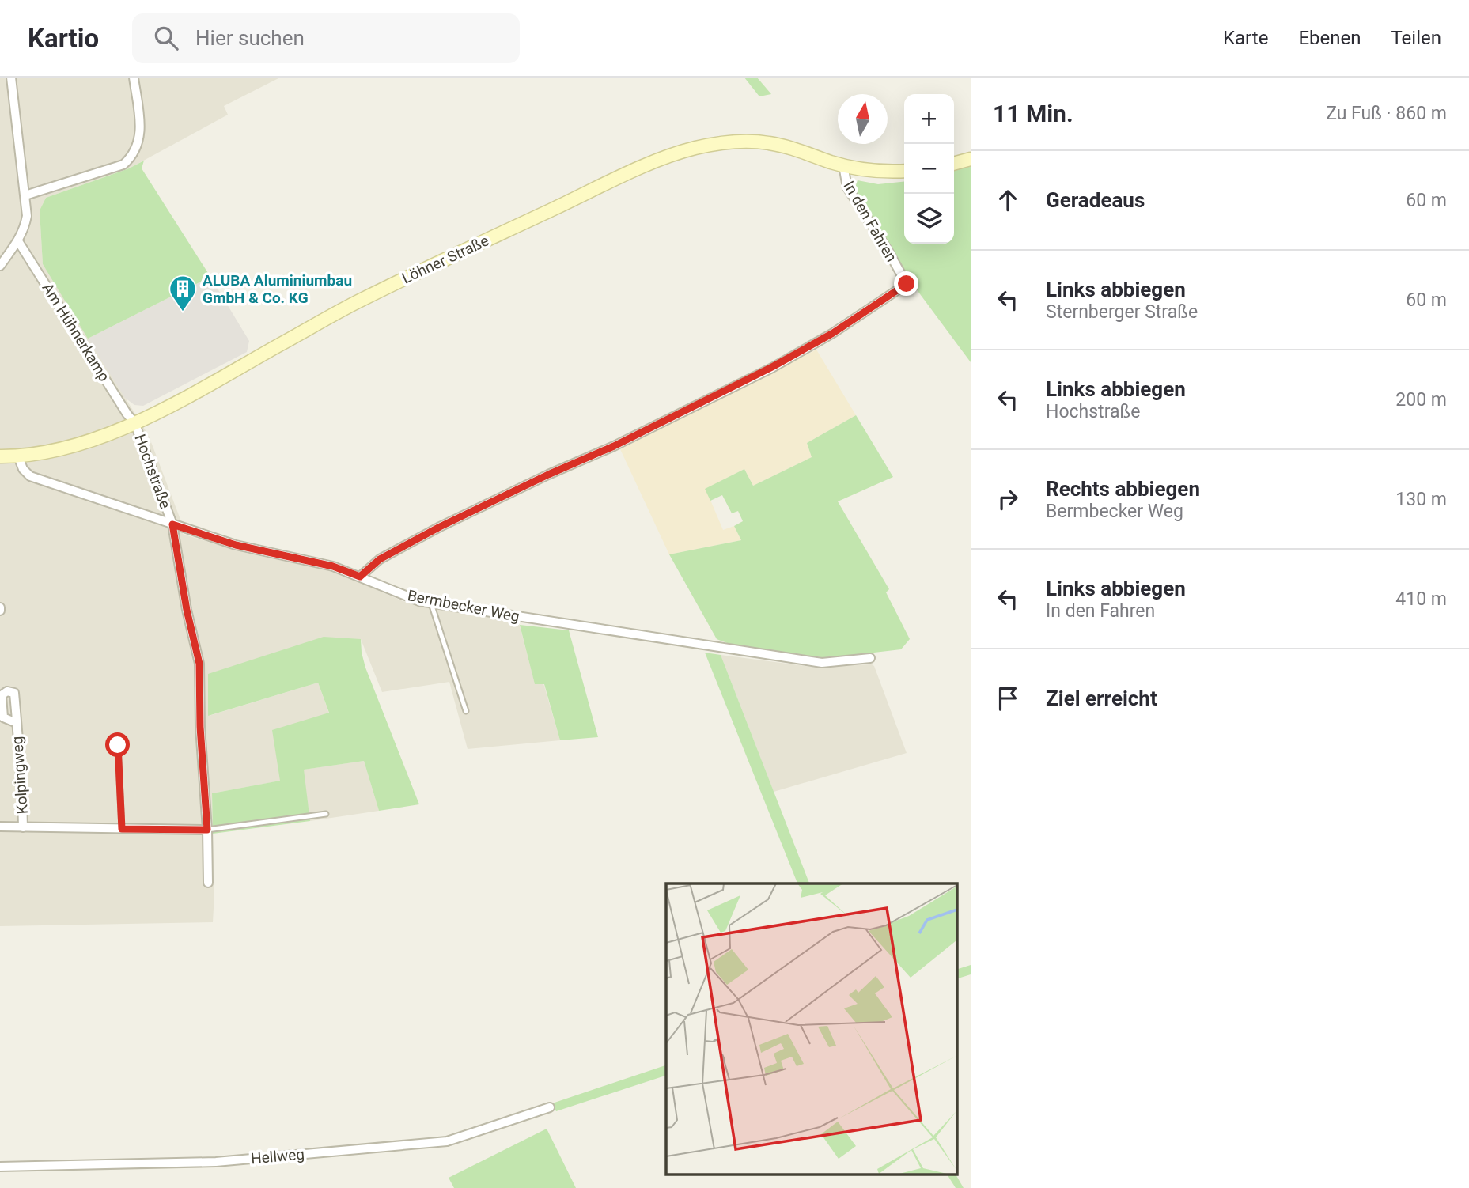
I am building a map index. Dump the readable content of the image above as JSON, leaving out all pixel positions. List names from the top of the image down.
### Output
{
  "streets": {
    "main road": ["Löhner Straße"],
    "street": [
      "In den Fahren",
      "Am Hühnerkamp",
      "Hochstraße",
      "Bermbecker Weg",
      "Kolpingweg",
      "Hellweg"
    ]
  },
  "crossings": [
    ["In den Fahren", "Löhner Straße"],
    ["In den Fahren", "Bermbecker Weg"],
    ["Löhner Straße", "Am Hühnerkamp"],
    ["Löhner Straße", "Hochstraße"],
    ["Löhner Straße", "Bermbecker Weg"],
    ["Am Hühnerkamp", "Hochstraße"],
    ["Hochstraße", "Bermbecker Weg"]
  ],
  "places": {
    "building": ["ALUBA Aluminiumbau GmbH & Co. KG"]
  },
  "north": "top",
  "page": {
    "header": "Kartio",
    "search": "Hier suchen",
    "nav": ["Karte", "Ebenen", "Teilen"],
    "heading": ["11 Min.", "Zu Fuß · 860 m"],
    "map_buttons": ["+", "−"],
    "list": [
      ["Geradeaus", "60 m"],
      ["Links abbiegen", "Sternberger Straße", "60 m"],
      ["Links abbiegen", "Hochstraße", "200 m"],
      ["Rechts abbiegen", "Bermbecker Weg", "130 m"],
      ["Links abbiegen", "In den Fahren", "410 m"],
      "Ziel erreicht"
    ]
  }
}
